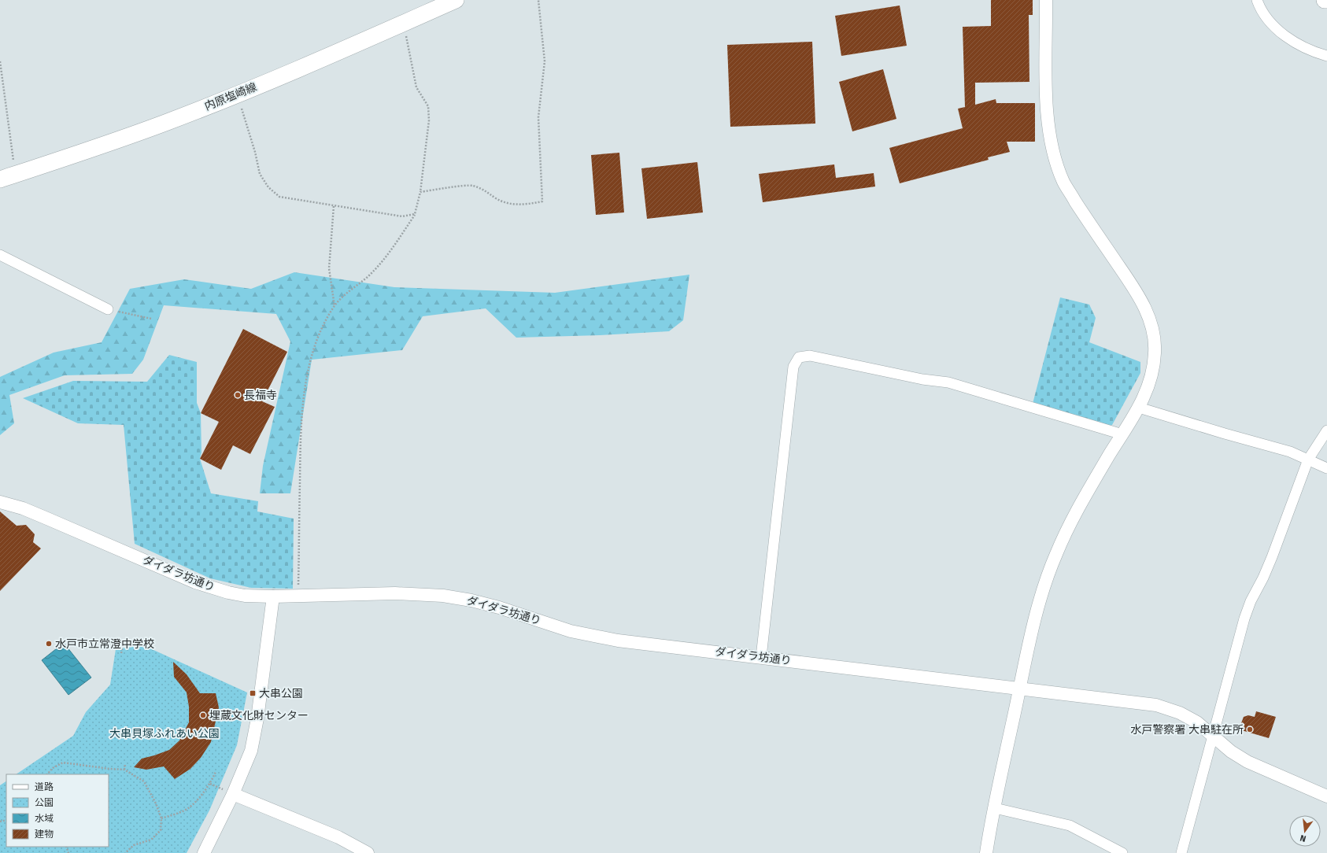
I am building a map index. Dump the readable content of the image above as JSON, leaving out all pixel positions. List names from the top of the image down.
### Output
{
  "streets": {
    "main road": ["内原塩崎線"],
    "street": ["ダイダラ坊通り"]
  },
  "parks": ["大串貝塚ふれあい公園"],
  "places": {
    "other": [
      "長福寺",
      "水戸市立常澄中学校",
      "埋蔵文化財センター",
      "水戸警察署 大串駐在所"
    ],
    "transit": ["大串公園"]
  },
  "legend": [
    "道路",
    "公園",
    "水域",
    "建物"
  ],
  "north": "bottom"
}
